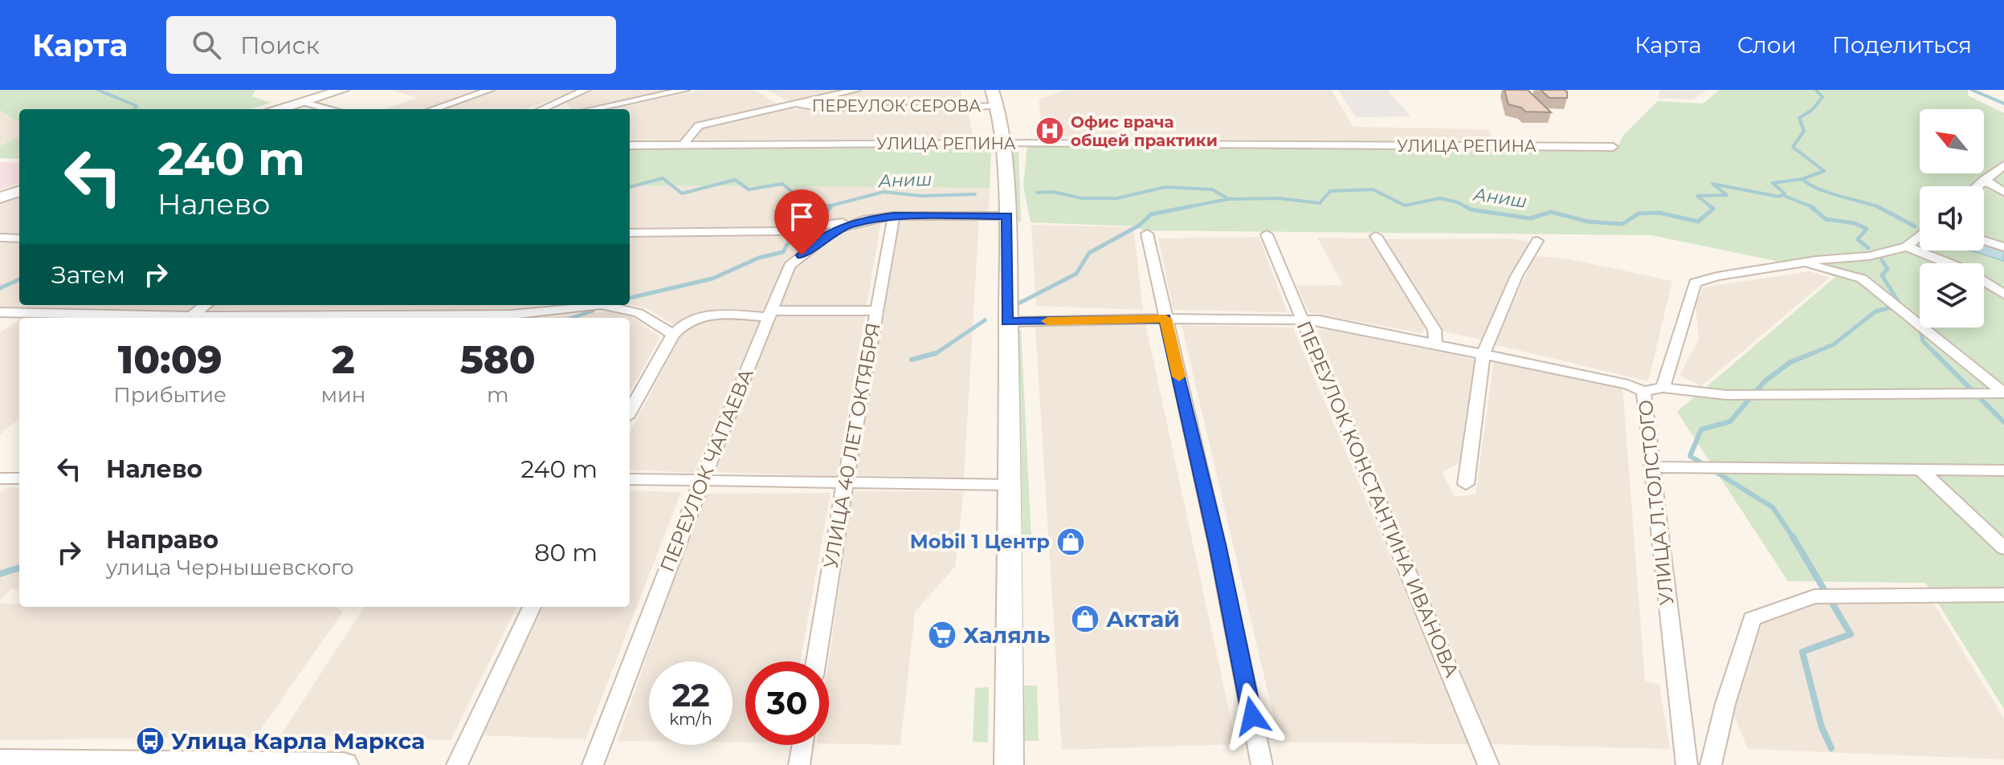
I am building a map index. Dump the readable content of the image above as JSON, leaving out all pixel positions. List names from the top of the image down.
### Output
{
  "streets": {
    "street": [
      "ПЕРЕУЛОК СЕРОВА",
      "УЛИЦА РЕПИНА",
      "УЛИЦА 40 ЛЕТ ОКТЯБРЯ",
      "ПЕРЕУЛОК ЧАПАЕВА",
      "ПЕРЕУЛОК КОНСТАНТИНА ИВАНОВА",
      "УЛИЦА Л.ТОЛСТОГО"
    ]
  },
  "water": ["Аниш"],
  "places": {
    "hospital": ["Офис врача общей практики"],
    "shop": ["Mobil 1 Центр", "Актай"],
    "supermarket": ["Халяль"],
    "bus stop": ["Улица Карла Маркса"]
  },
  "north": "top left",
  "page": {
    "header": "Карта",
    "search": "Поиск",
    "nav": ["Карта", "Слои", "Поделиться"],
    "turn": ["240 m", "Налево"],
    "then": "Затем",
    "eta": [
      "10:09",
      "Прибытие",
      "2",
      "мин",
      "580",
      "m"
    ],
    "list": [
      {
        "name": "Налево",
        "value": "240 m"
      },
      {
        "name": "Направо",
        "note": "улица Чернышевского",
        "value": "80 m"
      }
    ],
    "speed": "22 km/h",
    "limit": "30"
  }
}
